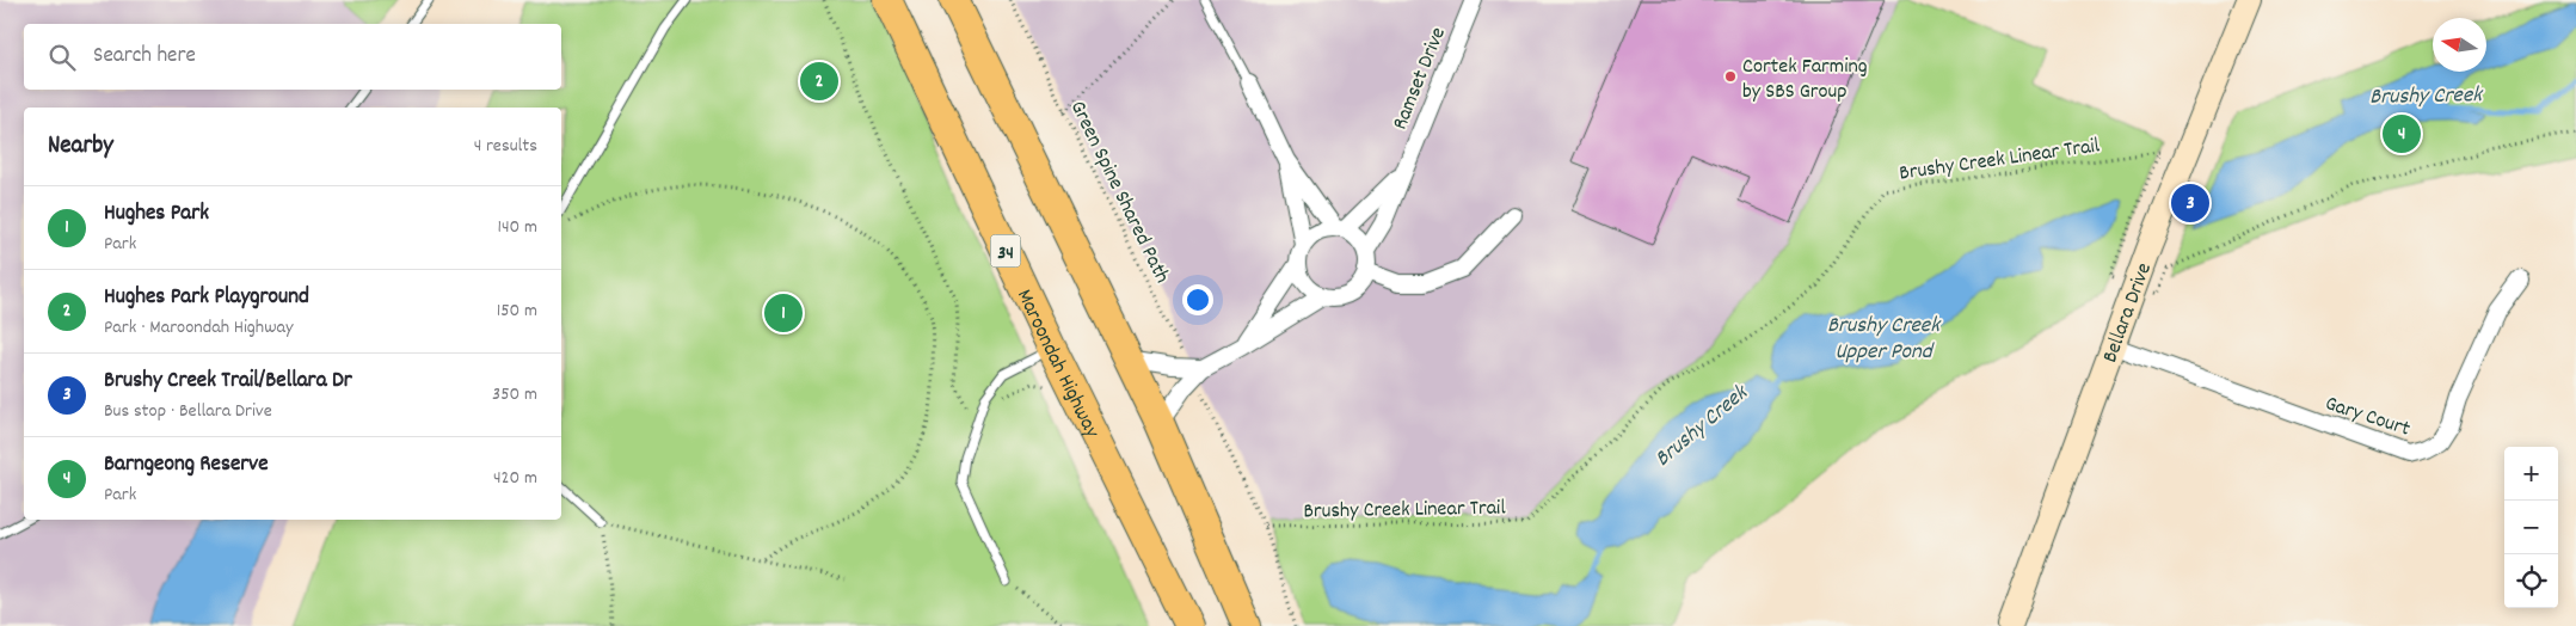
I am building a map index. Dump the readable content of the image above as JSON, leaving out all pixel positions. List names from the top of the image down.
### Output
{
  "streets": {
    "highway": ["34", "Maroondah Highway"],
    "main road": ["Bellara Drive"],
    "street": ["Ramset Drive", "Gary Court"],
    "path": ["Brushy Creek Linear Trail", "Green Spine Shared Path"]
  },
  "crossings": [
    ["Brushy Creek Linear Trail", "Green Spine Shared Path"],
    ["Brushy Creek Linear Trail", "Bellara Drive"],
    ["Bellara Drive", "Gary Court"]
  ],
  "water": ["Brushy Creek", "Brushy Creek Upper Pond"],
  "places": ["Cortek Farming by SBS Group"],
  "north": "left",
  "page": {
    "search": "Search here",
    "pins": [
      "2",
      "4",
      "3",
      "1"
    ],
    "heading": ["Nearby", "4 results"],
    "list": [
      {
        "mark": "1",
        "name": "Hughes Park",
        "note": "Park",
        "value": "140 m"
      },
      {
        "mark": "2",
        "name": "Hughes Park Playground",
        "note": "Park · Maroondah Highway",
        "value": "150 m"
      },
      {
        "mark": "3",
        "name": "Brushy Creek Trail/Bellara Dr",
        "note": "Bus stop · Bellara Drive",
        "value": "350 m"
      },
      {
        "mark": "4",
        "name": "Barngeong Reserve",
        "note": "Park",
        "value": "420 m"
      }
    ],
    "map_buttons": ["+", "−"]
  }
}
